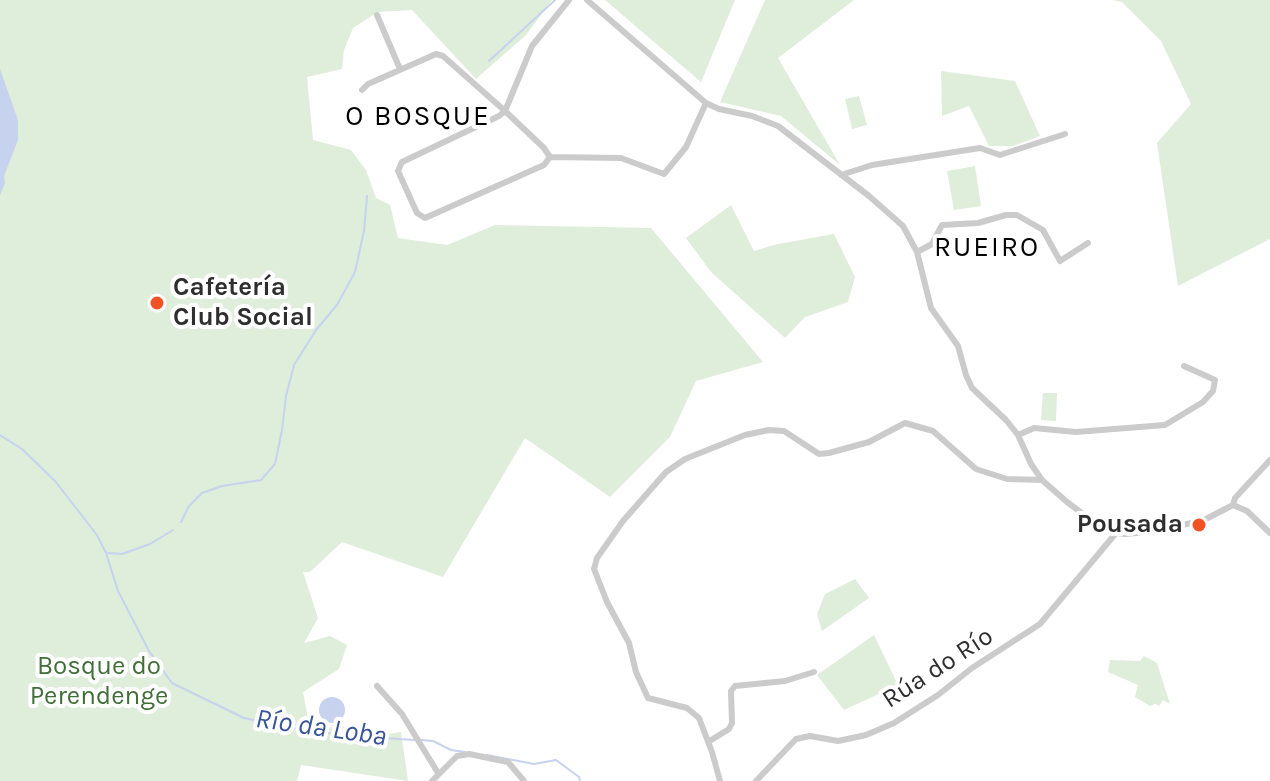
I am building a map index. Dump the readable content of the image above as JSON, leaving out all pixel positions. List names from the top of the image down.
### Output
{
  "streets": {
    "street": ["Rúa do Río"]
  },
  "districts": ["O BOSQUE", "RUEIRO"],
  "water": ["Río da Loba"],
  "parks": ["Bosque do Perendenge"],
  "places": ["Cafetería Club Social", "Pousada"]
}
